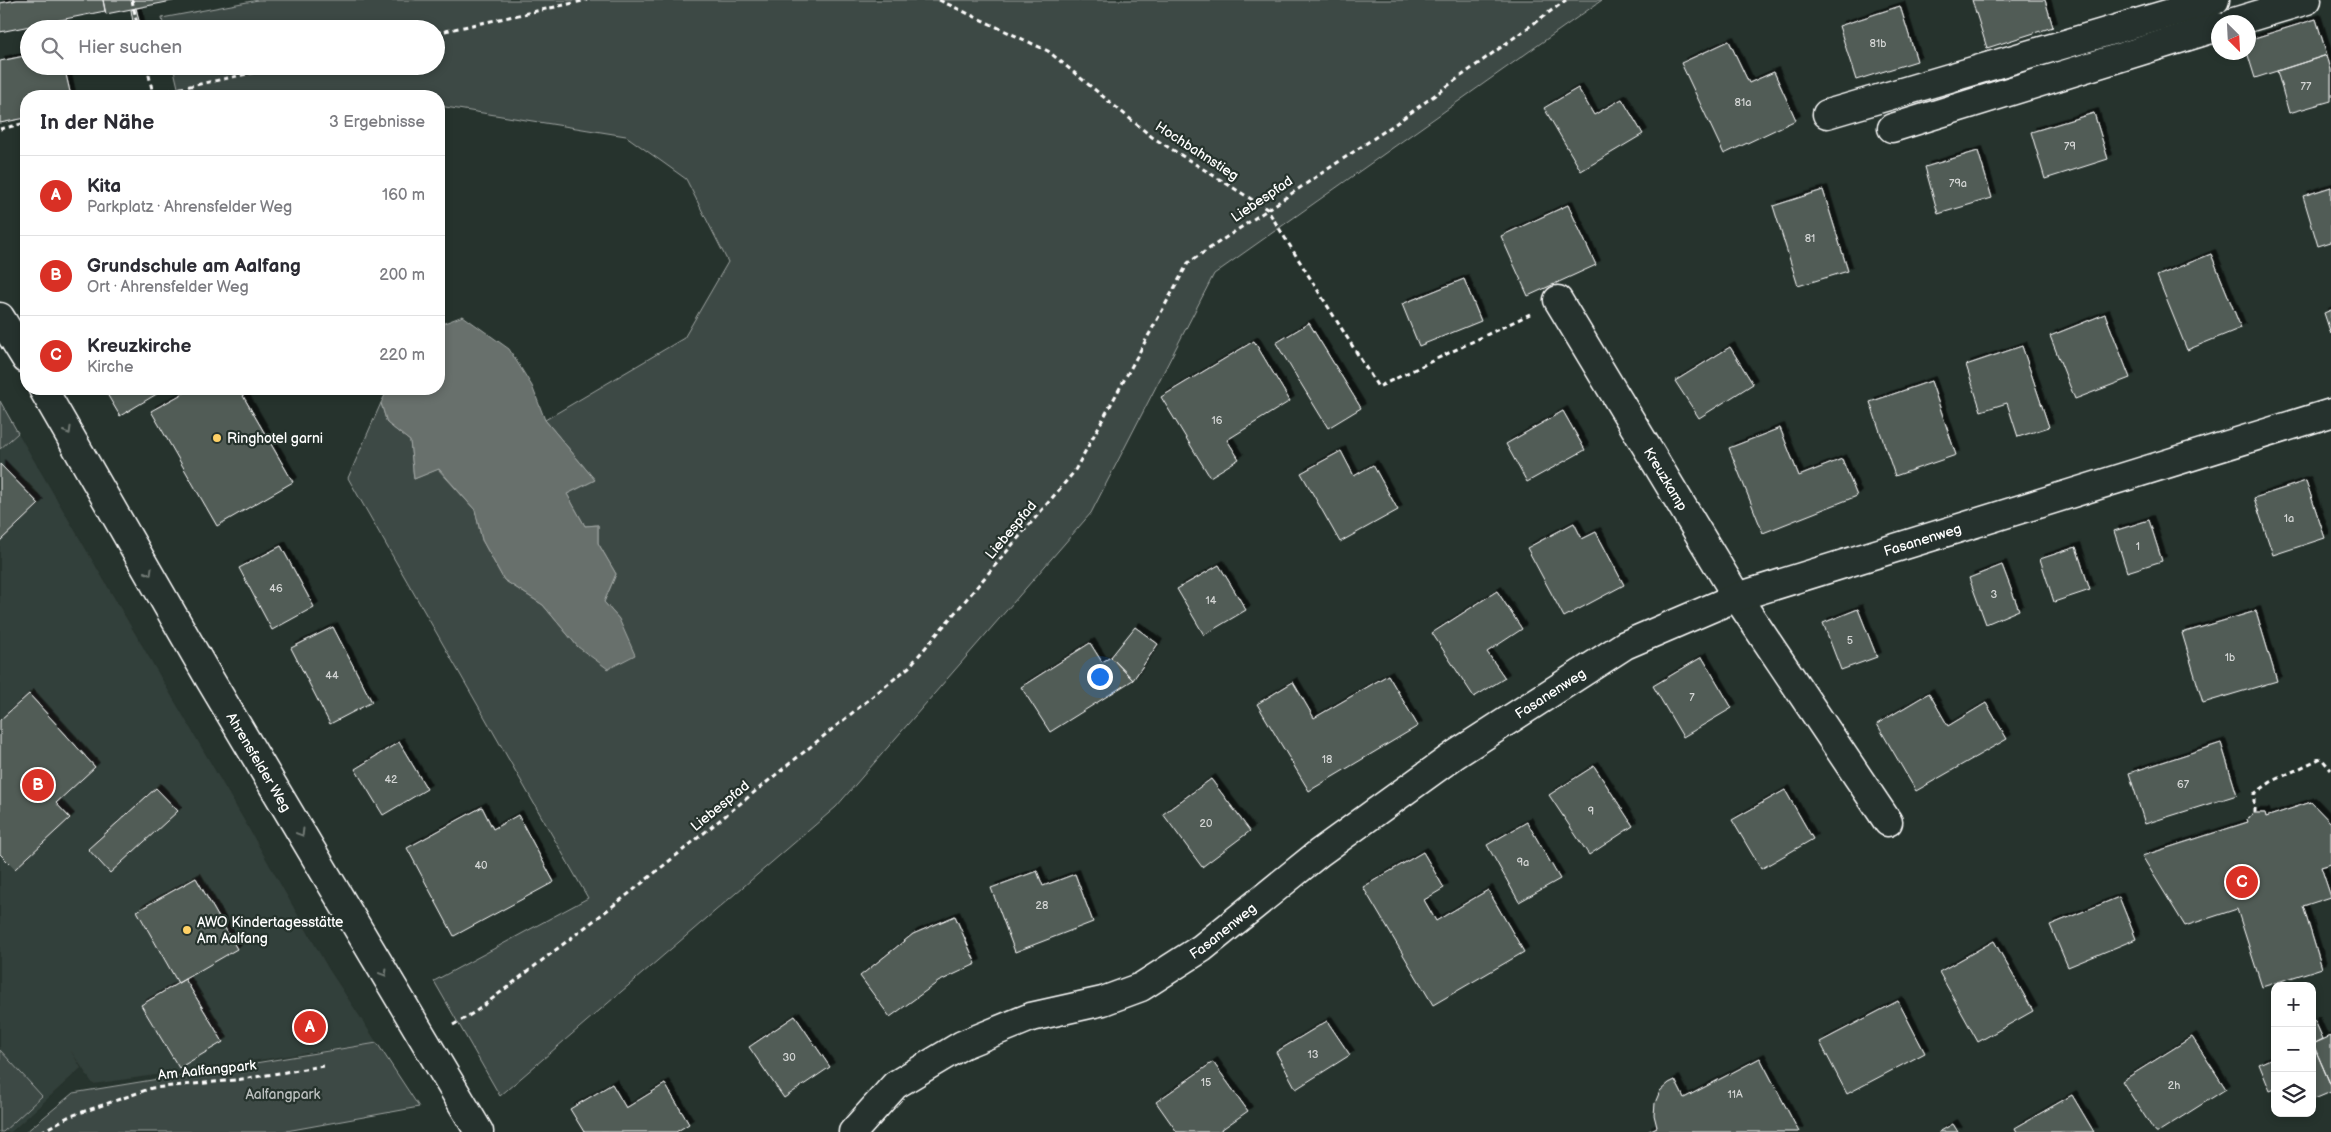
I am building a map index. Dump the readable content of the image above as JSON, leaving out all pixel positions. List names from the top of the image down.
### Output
{
  "streets": {
    "street": ["Kreuzkamp", "Fasanenweg", "Ahrensfelder Weg"],
    "path": ["Hochbahnstieg", "Liebespfad", "Am Aalfangpark"]
  },
  "crossings": [
    ["Hochbahnstieg", "Liebespfad"],
    ["Hochbahnstieg", "Kreuzkamp"],
    ["Liebespfad", "Ahrensfelder Weg"],
    ["Kreuzkamp", "Fasanenweg"]
  ],
  "one_way": ["Ahrensfelder Weg"],
  "parks": ["Aalfangpark"],
  "places": ["Ringhotel garni", "AWO Kindertagesstätte Am Aalfang"],
  "house_numbers": [
    "81b",
    "77",
    "81a",
    "79",
    "79a",
    "81",
    "16",
    "1a",
    "1",
    "46",
    "3",
    "14",
    "5",
    "1b",
    "44",
    "7",
    "18",
    "42",
    "67",
    "9",
    "20",
    "9a",
    "40",
    "28",
    "13",
    "30",
    "15",
    "2h",
    "11A"
  ],
  "north": "bottom right",
  "page": {
    "search": "Hier suchen",
    "heading": ["In der Nähe", "3 Ergebnisse"],
    "list": [
      {
        "mark": "A",
        "name": "Kita",
        "note": "Parkplatz · Ahrensfelder Weg",
        "value": "160 m"
      },
      {
        "mark": "B",
        "name": "Grundschule am Aalfang",
        "note": "Ort · Ahrensfelder Weg",
        "value": "200 m"
      },
      {
        "mark": "C",
        "name": "Kreuzkirche",
        "note": "Kirche",
        "value": "220 m"
      }
    ],
    "pins": ["B", "C", "A"],
    "map_buttons": ["+", "−"]
  }
}
